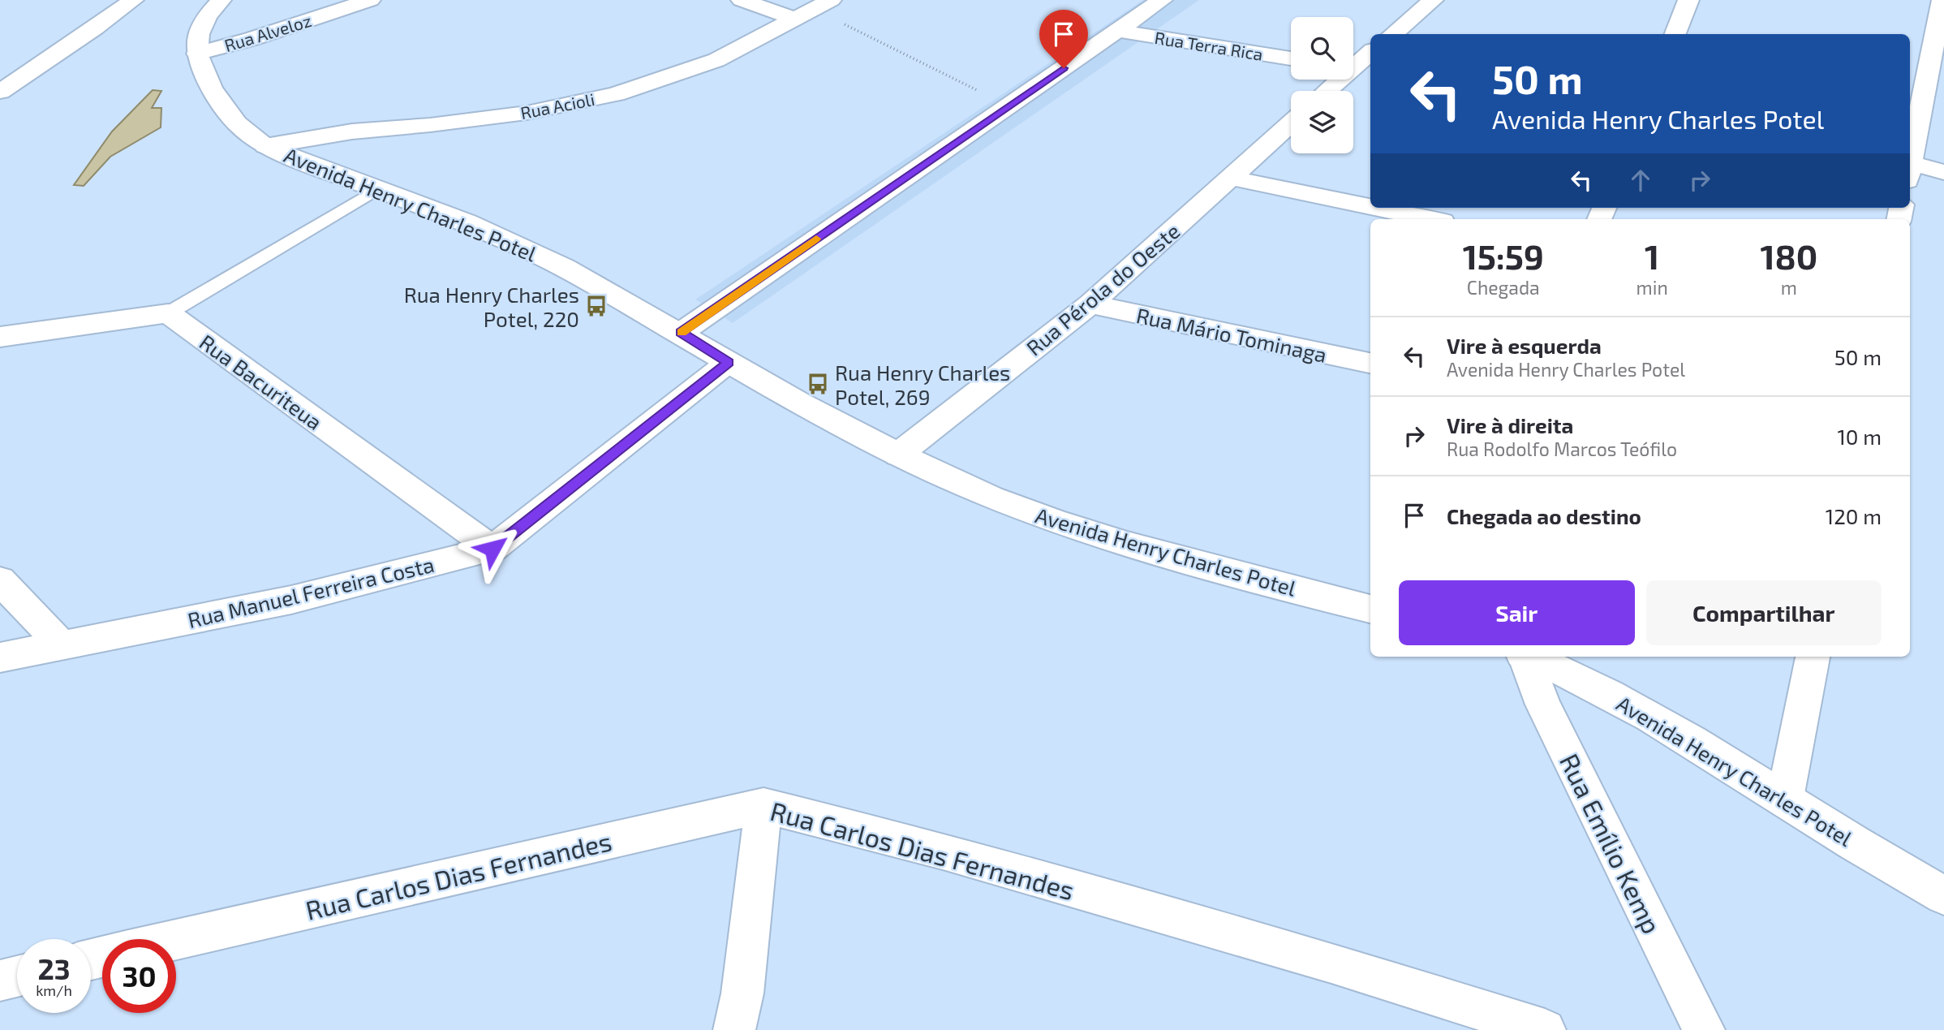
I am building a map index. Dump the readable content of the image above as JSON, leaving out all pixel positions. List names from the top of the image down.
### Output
{
  "streets": {
    "street": [
      "Rua Alveloz",
      "Rua Terra Rica",
      "Rua Acioli",
      "Avenida Henry Charles Potel",
      "Rua Pérola do Oeste",
      "Rua Mário Tominaga",
      "Rua Bacuriteua",
      "Rua Manuel Ferreira Costa",
      "Rua Emílio Kemp",
      "Rua Carlos Dias Fernandes"
    ]
  },
  "crossings": [
    ["Rua Alveloz", "Avenida Henry Charles Potel"],
    ["Rua Acioli", "Avenida Henry Charles Potel"],
    ["Avenida Henry Charles Potel", "Rua Pérola do Oeste"],
    ["Avenida Henry Charles Potel", "Rua Manuel Ferreira Costa"],
    ["Rua Pérola do Oeste", "Rua Mário Tominaga"],
    ["Rua Bacuriteua", "Rua Manuel Ferreira Costa"]
  ],
  "places": {
    "bus stop": ["Rua Henry Charles Potel, 220", "Rua Henry Charles Potel, 269"]
  },
  "page": {
    "turn": ["50 m", "Avenida Henry Charles Potel"],
    "eta": [
      "15:59",
      "Chegada",
      "1",
      "min",
      "180",
      "m"
    ],
    "list": [
      {
        "name": "Vire à esquerda",
        "note": "Avenida Henry Charles Potel",
        "value": "50 m"
      },
      {
        "name": "Vire à direita",
        "note": "Rua Rodolfo Marcos Teófilo",
        "value": "10 m"
      },
      {
        "name": "Chegada ao destino",
        "value": "120 m"
      }
    ],
    "buttons": ["Sair", "Compartilhar"],
    "speed": "23 km/h",
    "limit": "30"
  }
}
